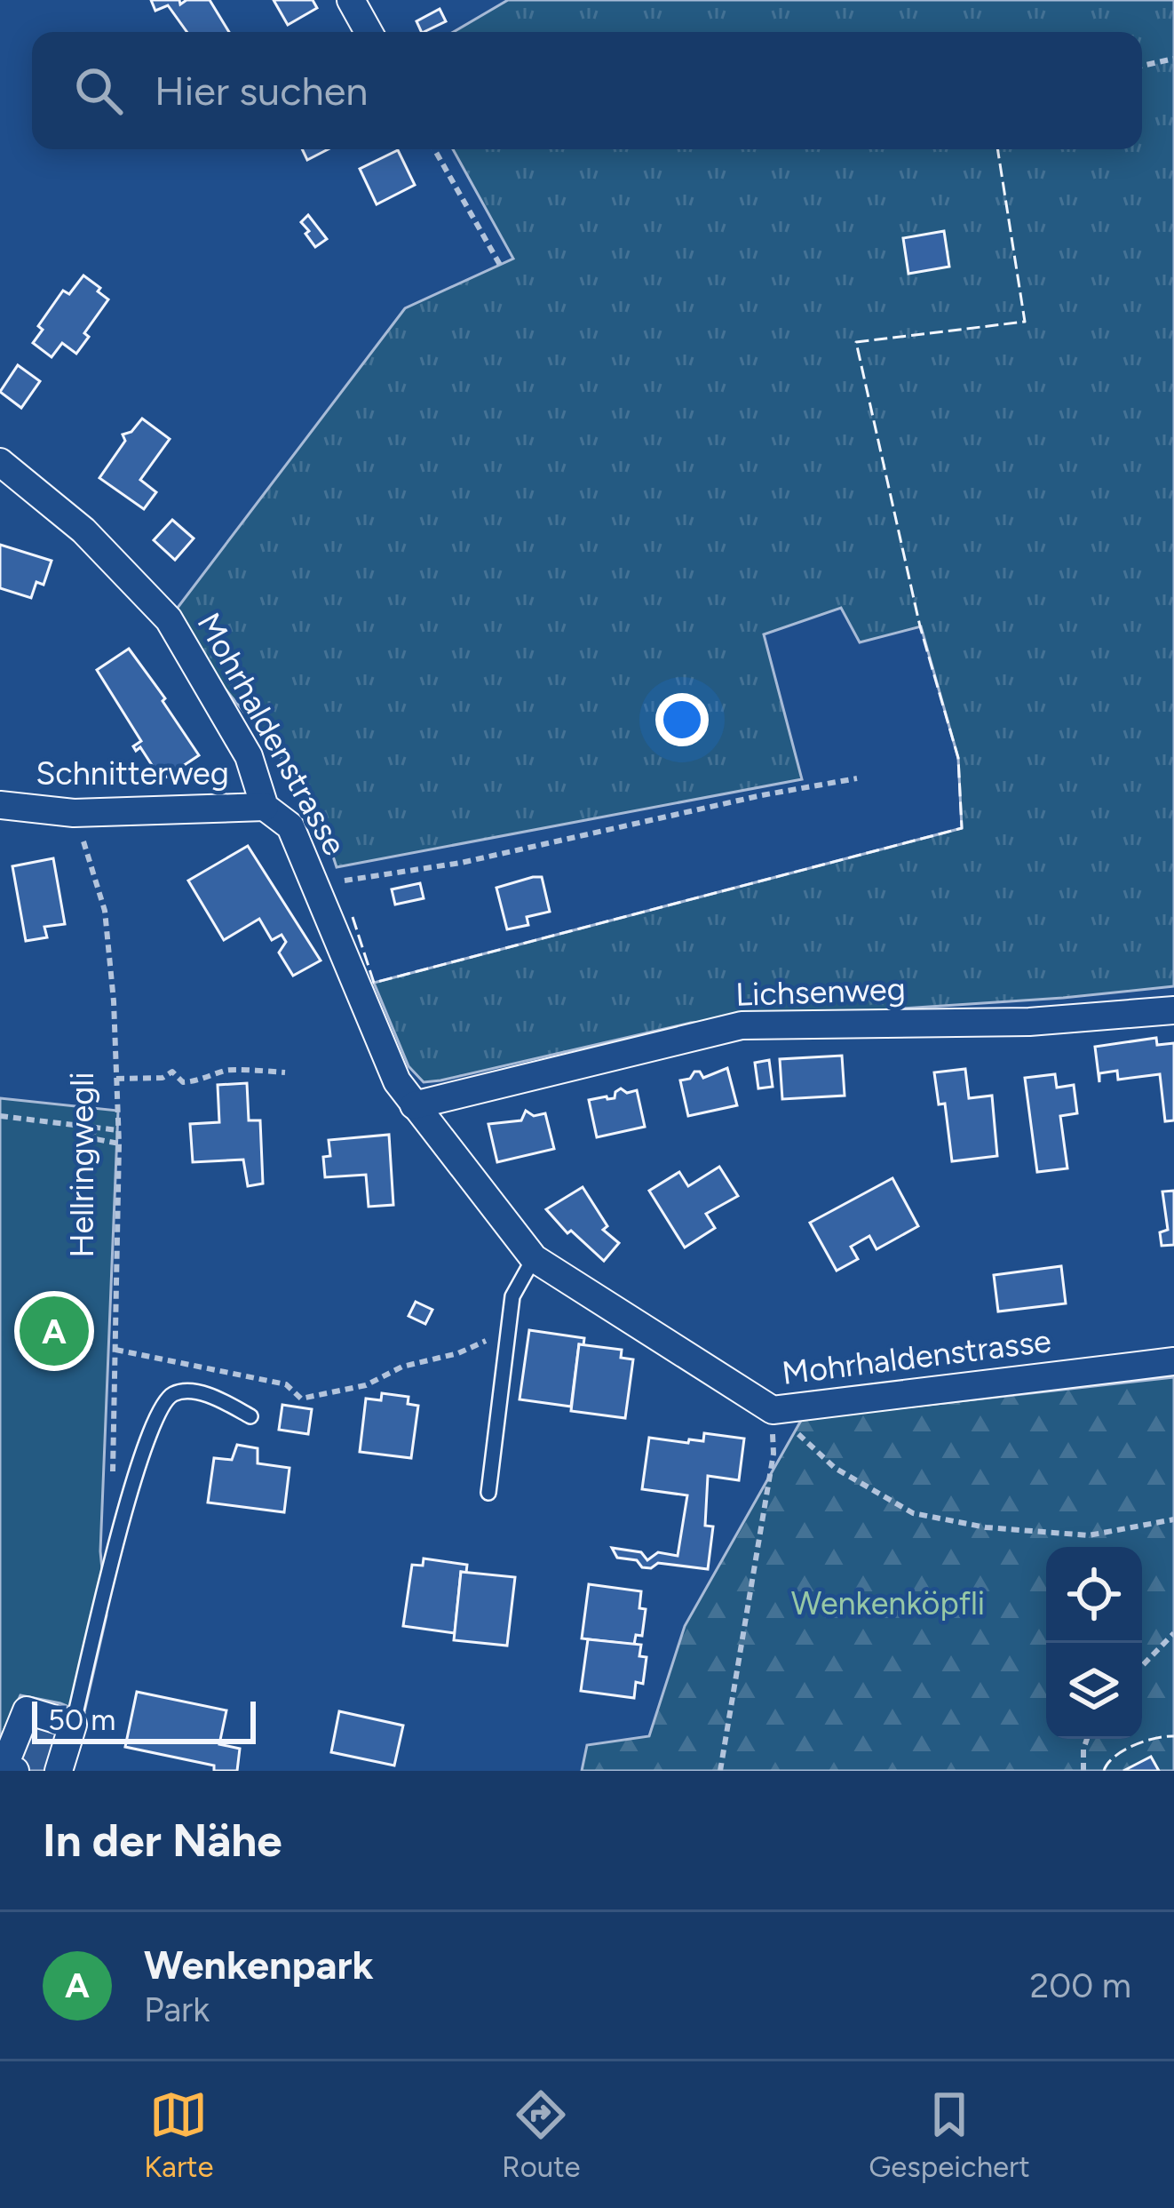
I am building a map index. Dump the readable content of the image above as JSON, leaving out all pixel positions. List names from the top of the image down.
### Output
{
  "streets": {
    "street": ["Mohrhaldenstrasse", "Schnitterweg", "Lichsenweg"],
    "path": ["Hellringwegli"]
  },
  "crossings": [
    ["Mohrhaldenstrasse", "Schnitterweg"],
    ["Mohrhaldenstrasse", "Lichsenweg"],
    ["Schnitterweg", "Hellringwegli"]
  ],
  "parks": ["Wenkenköpfli"],
  "scale_bar": "50 m",
  "page": {
    "search": "Hier suchen",
    "pins": "A",
    "scale": "50 m",
    "heading": "In der Nähe",
    "list": [
      {
        "mark": "A",
        "name": "Wenkenpark",
        "note": "Park",
        "value": "200 m"
      }
    ],
    "nav": ["Karte", "Route", "Gespeichert"]
  }
}
